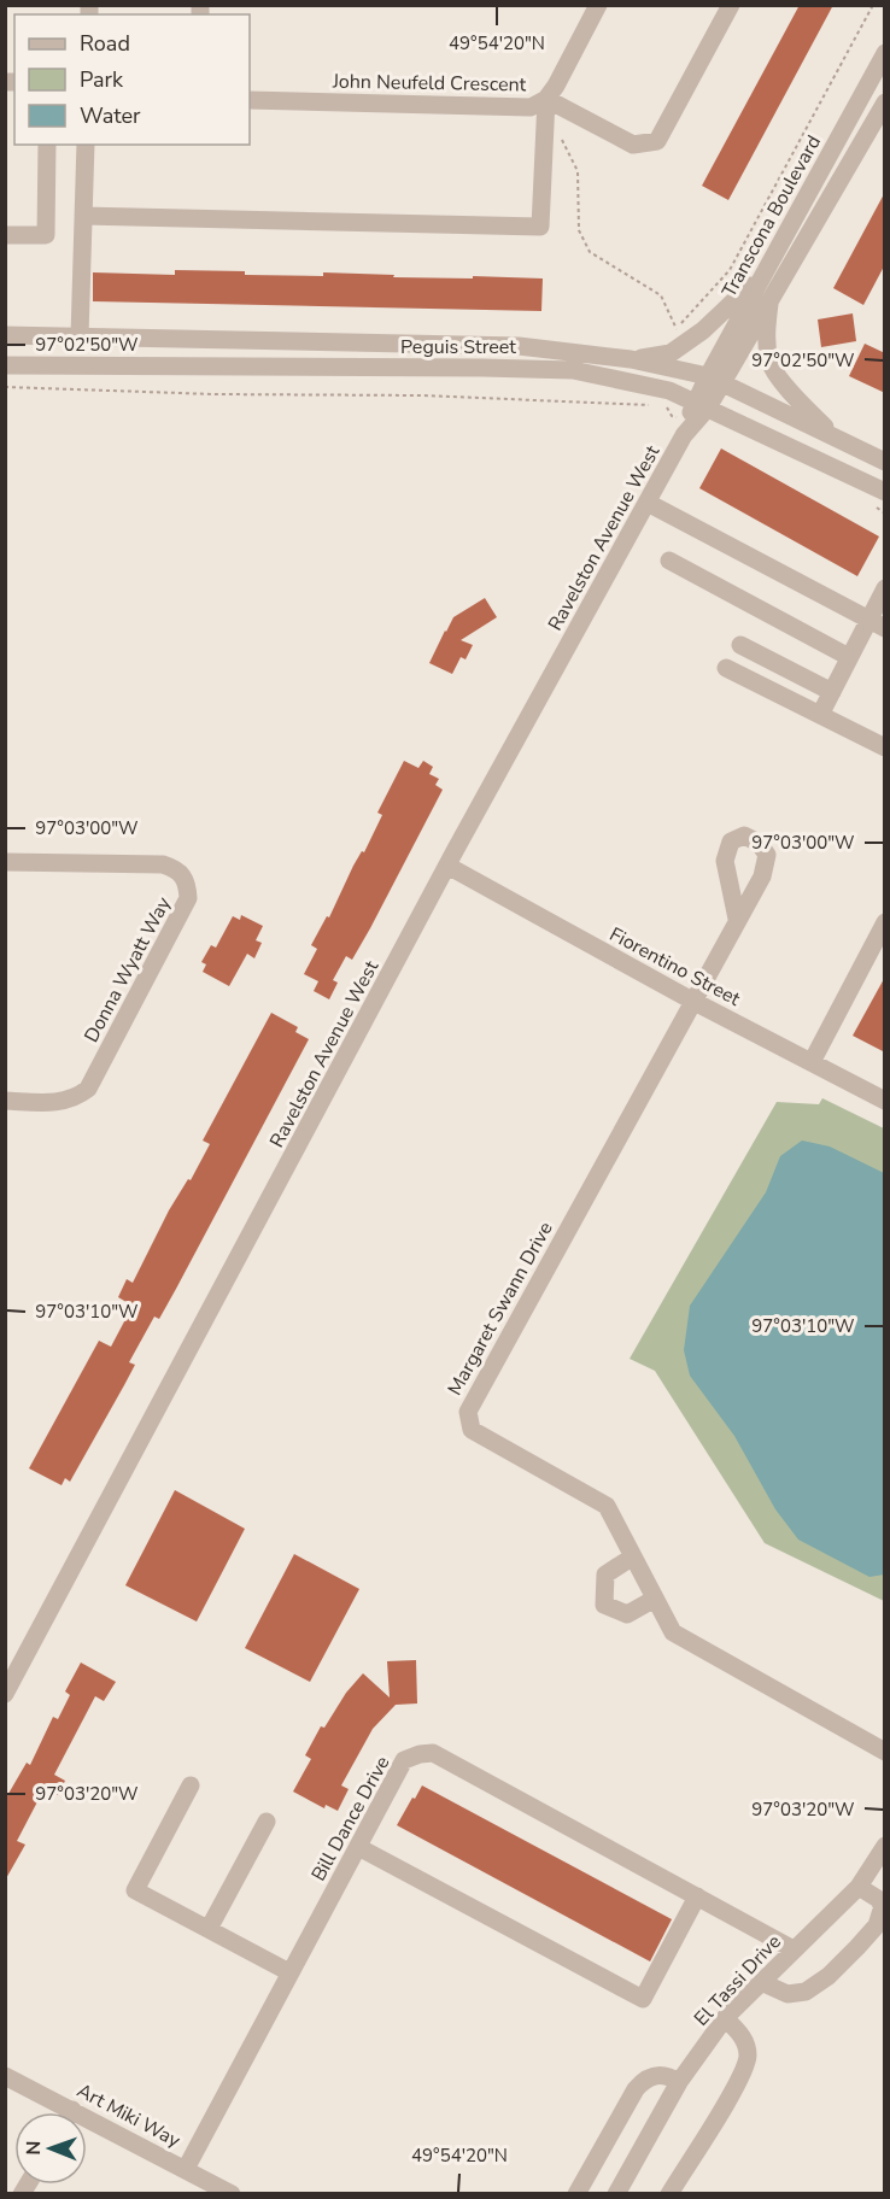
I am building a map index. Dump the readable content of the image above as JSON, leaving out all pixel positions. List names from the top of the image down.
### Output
{
  "streets": {
    "street": [
      "John Neufeld Crescent",
      "Transcona Boulevard",
      "Peguis Street",
      "Ravelston Avenue West",
      "Fiorentino Street",
      "Donna Wyatt Way",
      "Margaret Swann Drive",
      "Bill Dance Drive",
      "El Tassi Drive",
      "Art Miki Way"
    ]
  },
  "crossings": [
    ["Transcona Boulevard", "Peguis Street"],
    ["Transcona Boulevard", "Ravelston Avenue West"],
    ["Peguis Street", "Ravelston Avenue West"],
    ["Ravelston Avenue West", "Fiorentino Street"],
    ["Fiorentino Street", "Margaret Swann Drive"],
    ["Bill Dance Drive", "El Tassi Drive"],
    ["Bill Dance Drive", "Art Miki Way"]
  ],
  "legend": ["Road", "Park", "Water"],
  "north": "left",
  "coordinates": [
    "49°54'20\"N",
    "97°02'50\"W",
    "97°03'00\"W",
    "97°03'10\"W",
    "97°03'20\"W"
  ]
}
